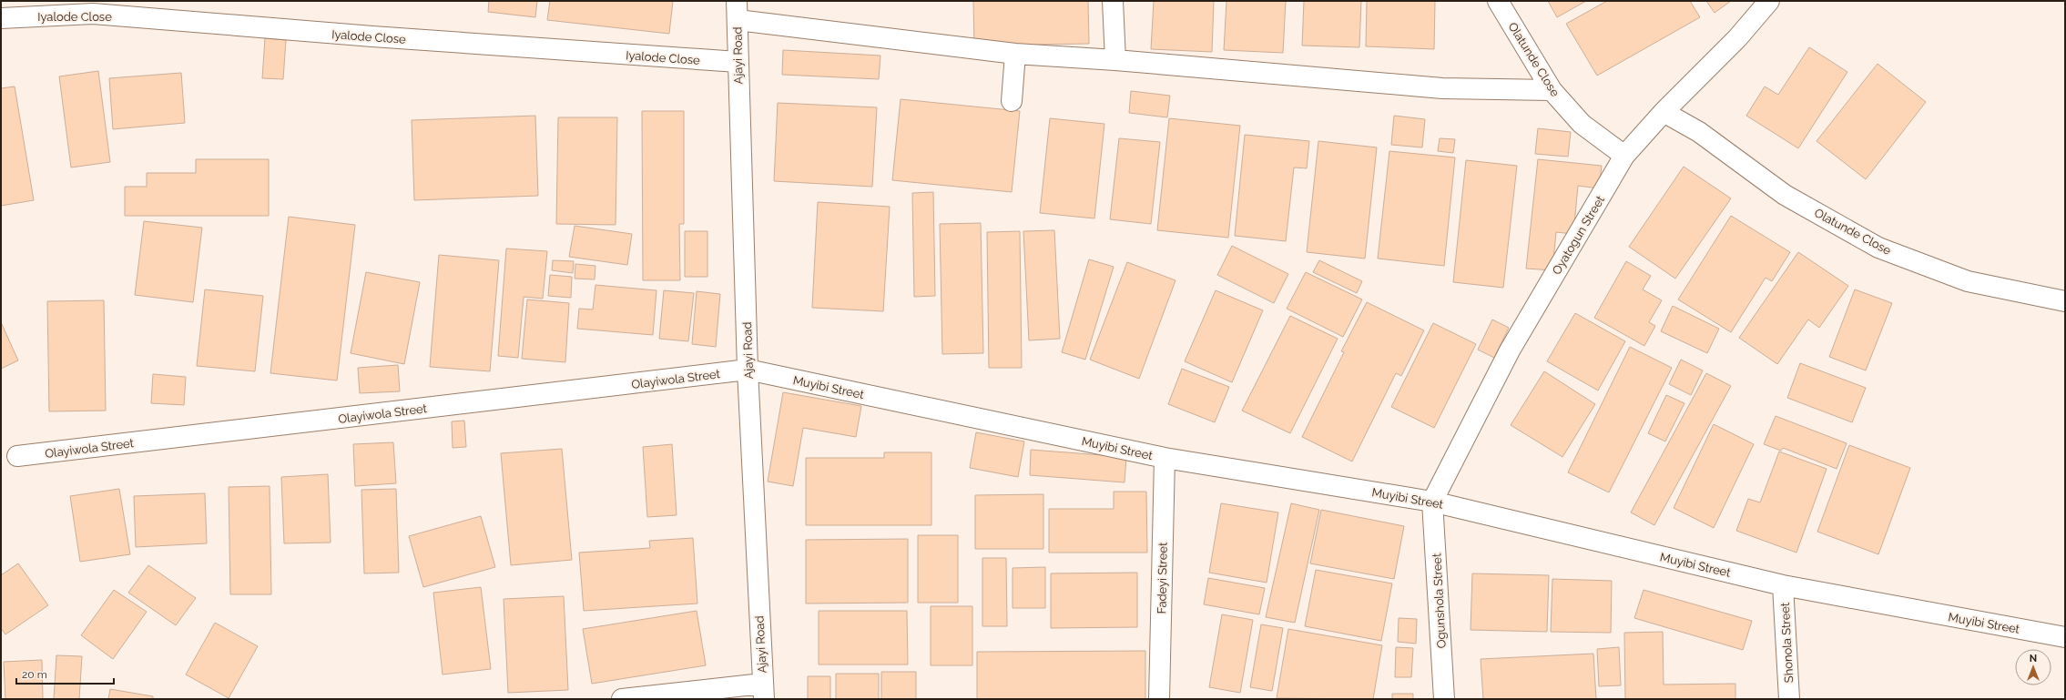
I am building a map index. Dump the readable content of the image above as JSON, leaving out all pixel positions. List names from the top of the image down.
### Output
{
  "streets": {
    "street": [
      "Iyalode Close",
      "Ajayi Road",
      "Olatunde Close",
      "Oyatogun Street",
      "Olayiwola Street",
      "Muyibi Street",
      "Fadeyi Street",
      "Ogunshola Street",
      "Shonola Street"
    ]
  },
  "crossings": [
    ["Iyalode Close", "Ajayi Road"],
    ["Ajayi Road", "Olayiwola Street"],
    ["Ajayi Road", "Muyibi Street"],
    ["Olatunde Close", "Oyatogun Street"],
    ["Oyatogun Street", "Muyibi Street"],
    ["Oyatogun Street", "Ogunshola Street"],
    ["Olayiwola Street", "Muyibi Street"],
    ["Muyibi Street", "Fadeyi Street"],
    ["Muyibi Street", "Ogunshola Street"],
    ["Muyibi Street", "Shonola Street"]
  ],
  "scale_bar": "20 m",
  "north": "top"
}
